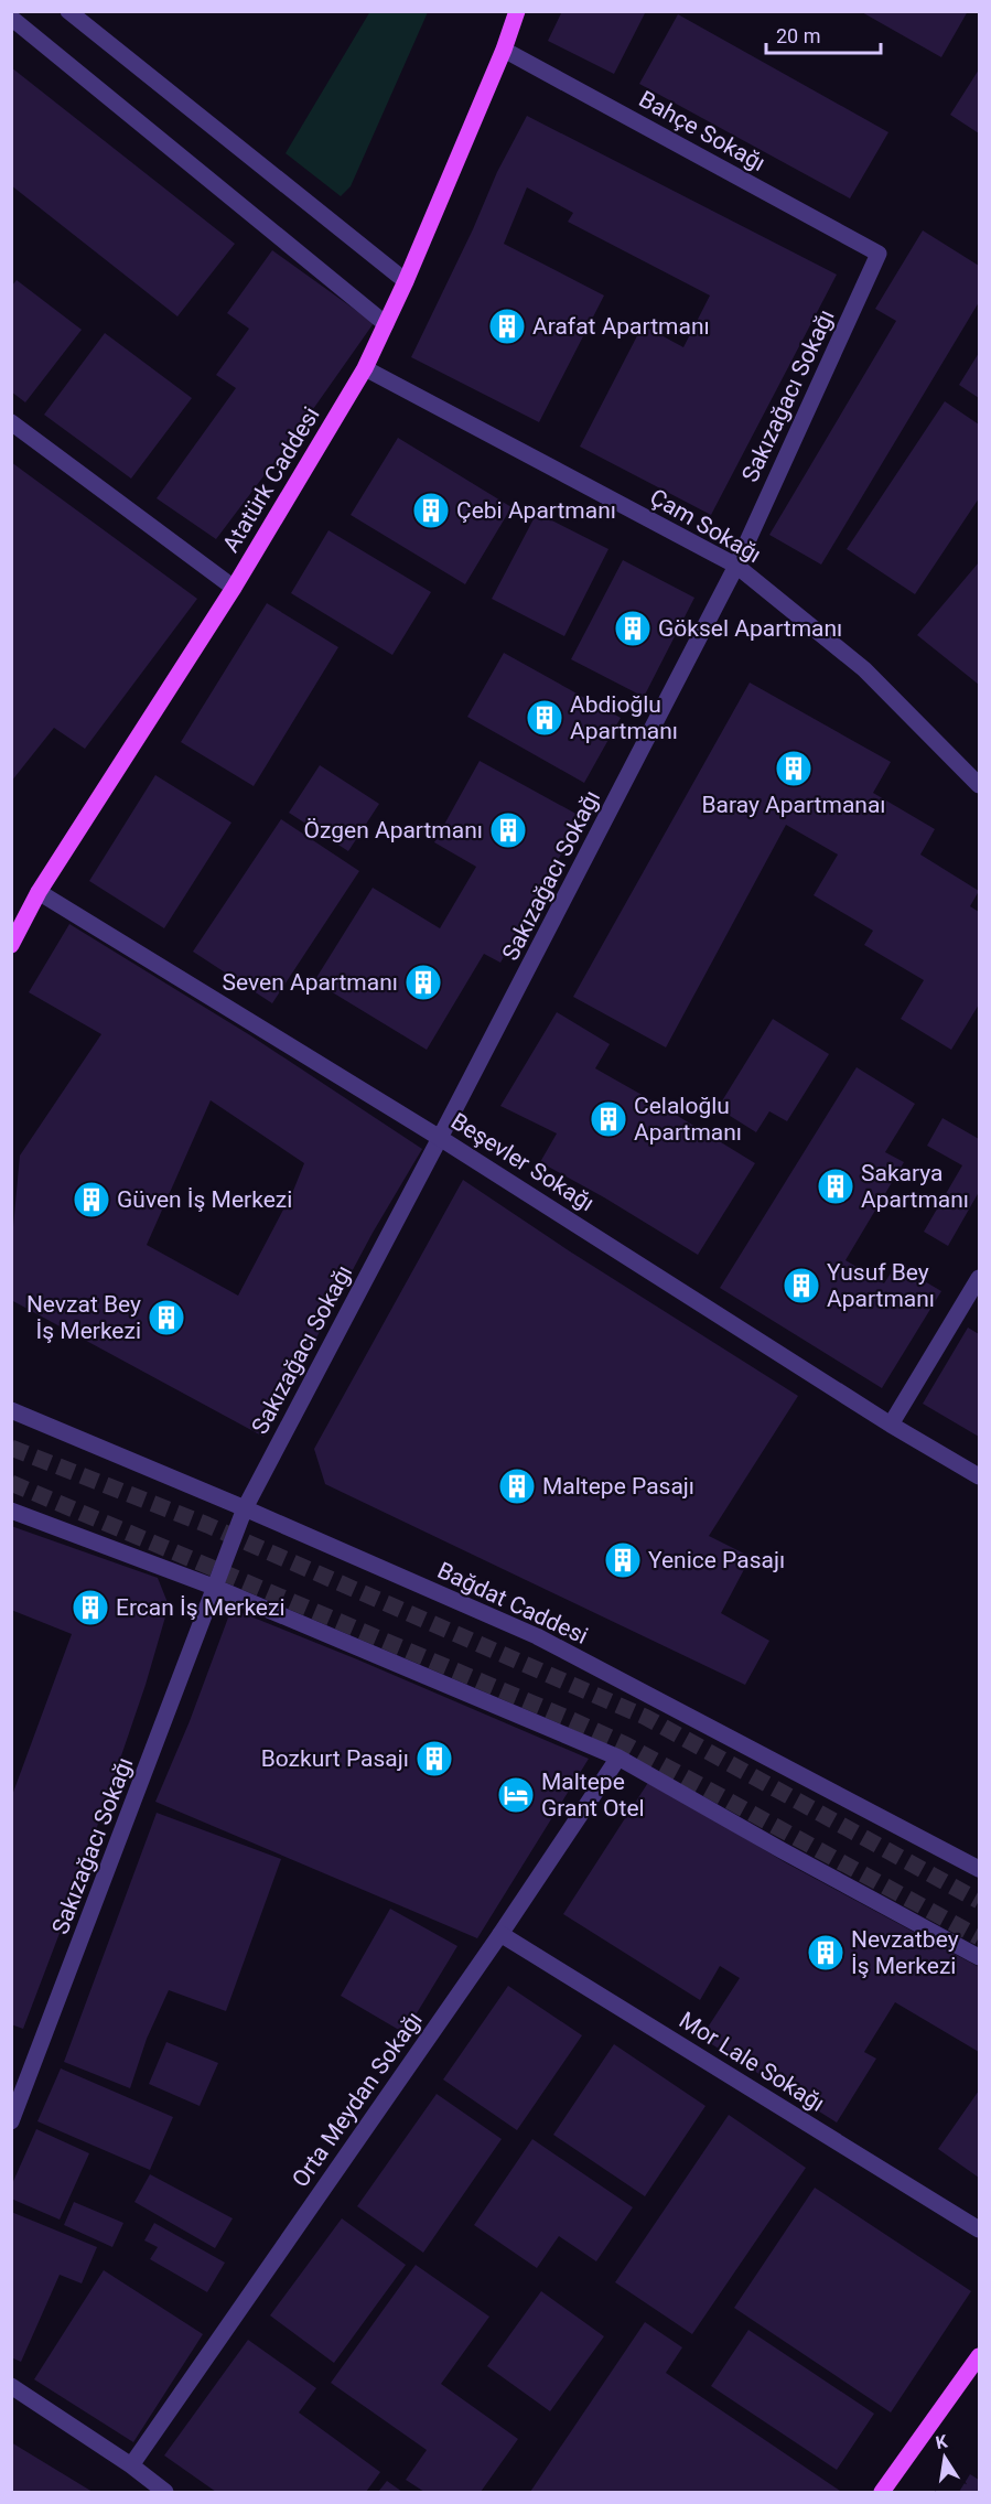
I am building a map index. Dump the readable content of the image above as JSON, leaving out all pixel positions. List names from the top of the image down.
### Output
{
  "streets": {
    "main road": ["Atatürk Caddesi"],
    "street": [
      "Bahçe Sokağı",
      "Sakızağacı Sokağı",
      "Çam Sokağı",
      "Beşevler Sokağı",
      "Bağdat Caddesi",
      "Mor Lale Sokağı",
      "Orta Meydan Sokağı"
    ]
  },
  "crossings": [
    ["Bahçe Sokağı", "Sakızağacı Sokağı"],
    ["Bahçe Sokağı", "Atatürk Caddesi"],
    ["Sakızağacı Sokağı", "Çam Sokağı"],
    ["Sakızağacı Sokağı", "Beşevler Sokağı"],
    ["Sakızağacı Sokağı", "Bağdat Caddesi"],
    ["Atatürk Caddesi", "Çam Sokağı"],
    ["Atatürk Caddesi", "Beşevler Sokağı"],
    ["Mor Lale Sokağı", "Orta Meydan Sokağı"]
  ],
  "places": {
    "building": [
      "Arafat Apartmanı",
      "Çebi Apartmanı",
      "Göksel Apartmanı",
      "Abdioğlu Apartmanı",
      "Baray Apartmanaı",
      "Özgen Apartmanı",
      "Seven Apartmanı",
      "Celaloğlu Apartmanı",
      "Sakarya Apartmanı",
      "Güven İş Merkezi",
      "Yusuf Bey Apartmanı",
      "Nevzat Bey İş Merkezi",
      "Maltepe Pasajı",
      "Yenice Pasajı",
      "Ercan İş Merkezi",
      "Bozkurt Pasajı",
      "Nevzatbey İş Merkezi"
    ],
    "hotel": ["Maltepe Grant Otel"]
  },
  "scale_bar": "20 m",
  "north": "top"
}
